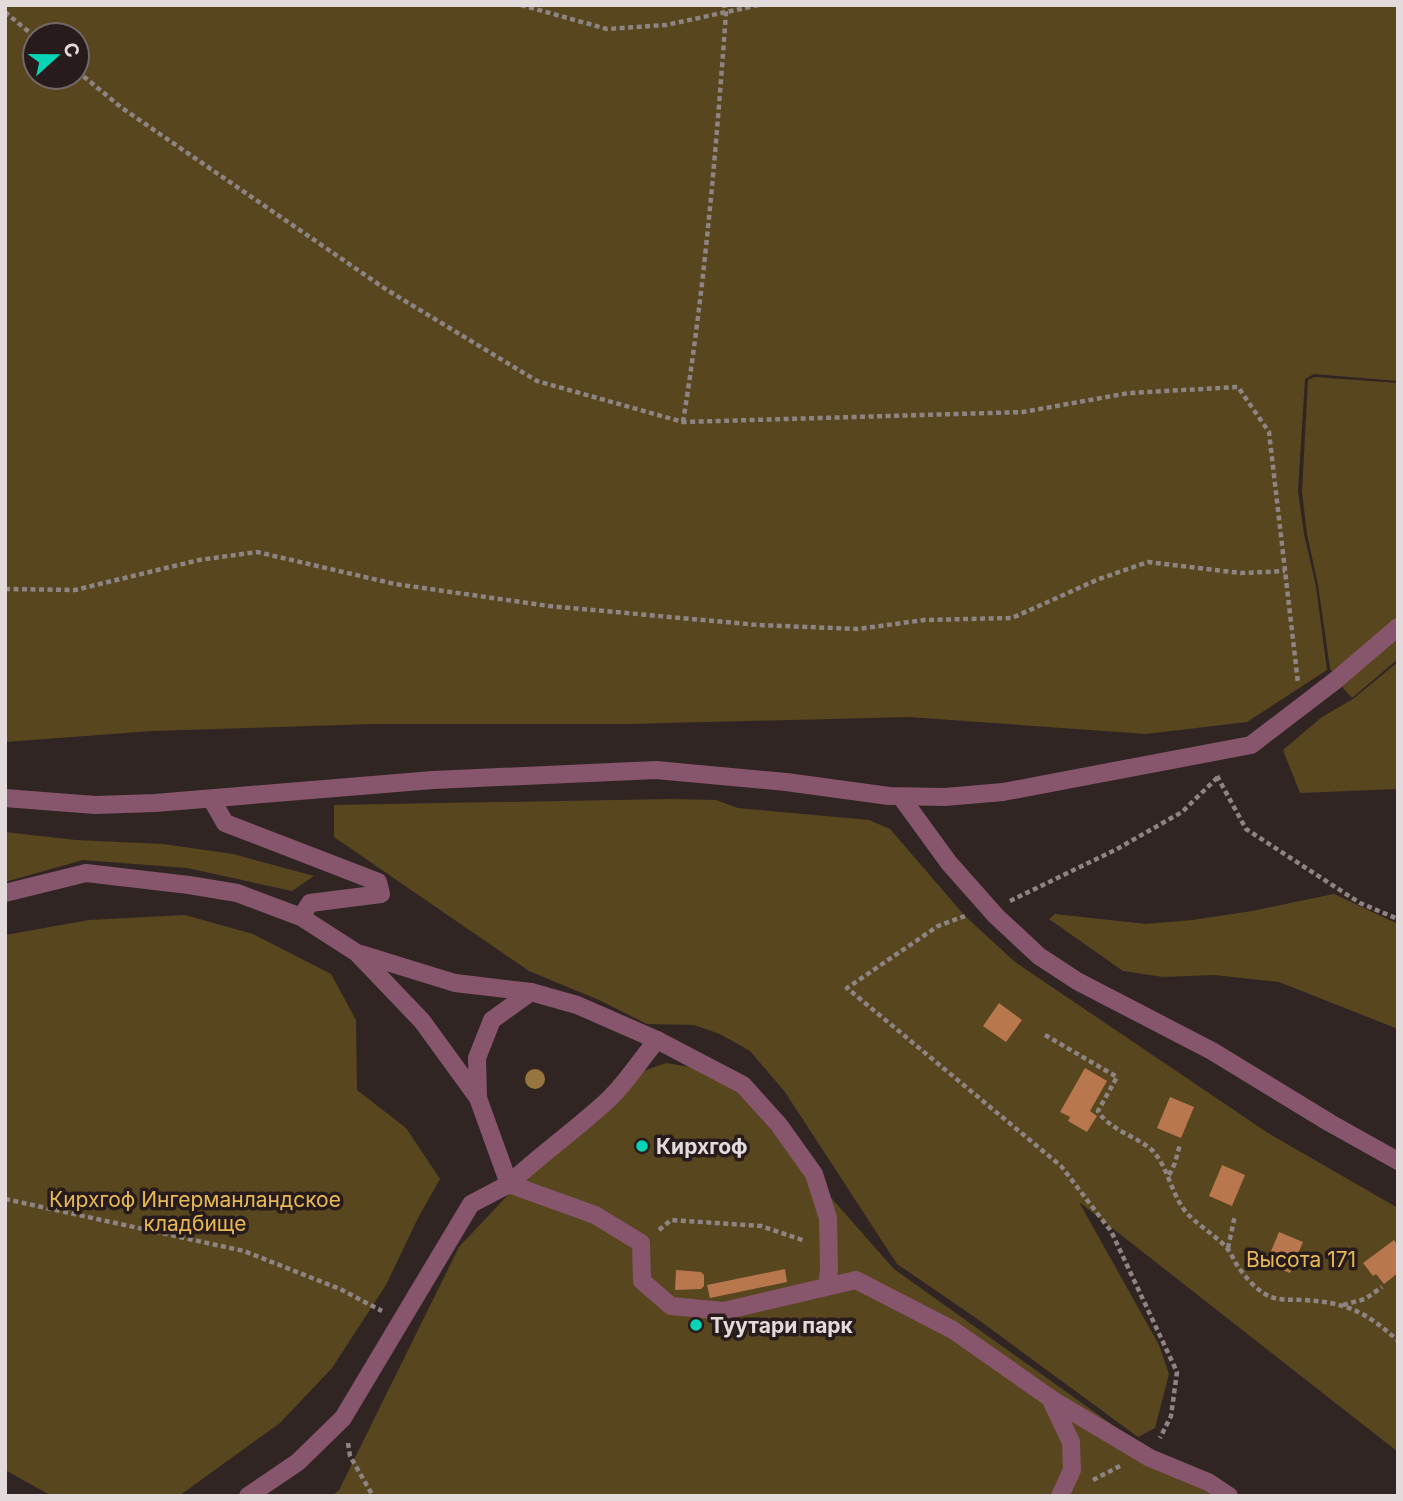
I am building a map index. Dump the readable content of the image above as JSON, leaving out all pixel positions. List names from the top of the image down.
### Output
{
  "parks": ["Кирхгоф Ингерманландское кладбище", "Высота 171"],
  "places": ["Кирхгоф", "Туутари парк"],
  "north": "right"
}
